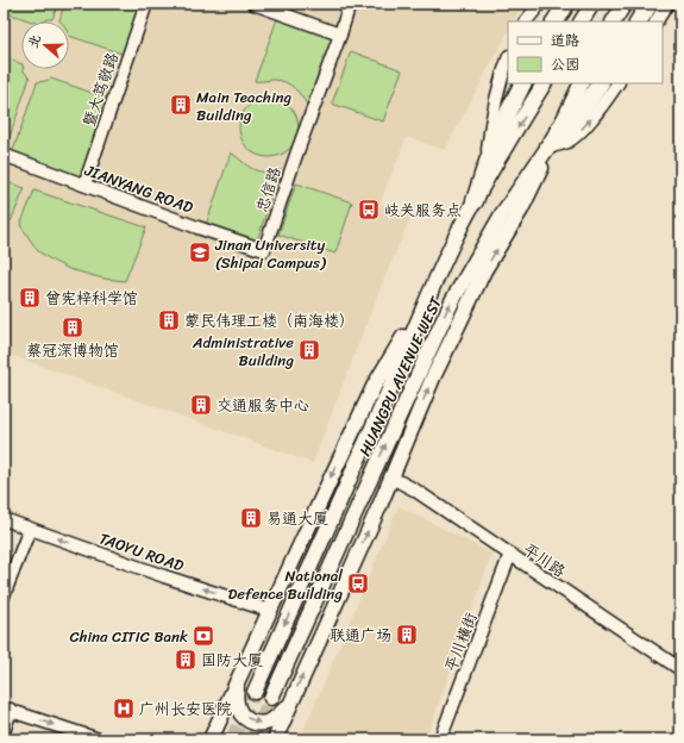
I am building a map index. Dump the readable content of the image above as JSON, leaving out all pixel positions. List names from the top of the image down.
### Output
{
  "streets": {
    "main road": ["HUANGPU AVENUE WEST"],
    "street": [
      "暨大笃敬路",
      "JIANYANG ROAD",
      "忠信路",
      "TAOYU ROAD",
      "平川路",
      "平川横街"
    ]
  },
  "crossings": [
    ["暨大笃敬路", "JIANYANG ROAD"],
    ["JIANYANG ROAD", "忠信路"],
    ["平川路", "平川横街"]
  ],
  "one_way": ["TAOYU ROAD"],
  "places": {
    "building": [
      "Main Teaching Building",
      "曾宪梓科学馆",
      "蒙民伟理工楼（南海楼）",
      "蔡冠深博物馆",
      "Administrative Building",
      "交通服务中心",
      "易通大厦",
      "联通广场",
      "国防大厦"
    ],
    "bus stop": ["岐关服务点", "National Defence Building"],
    "school or university": ["Jinan University (Shipai Campus)"],
    "bank": ["China CITIC Bank"],
    "hospital": ["广州长安医院"]
  },
  "legend": ["道路", "公园"],
  "north": "left"
}
